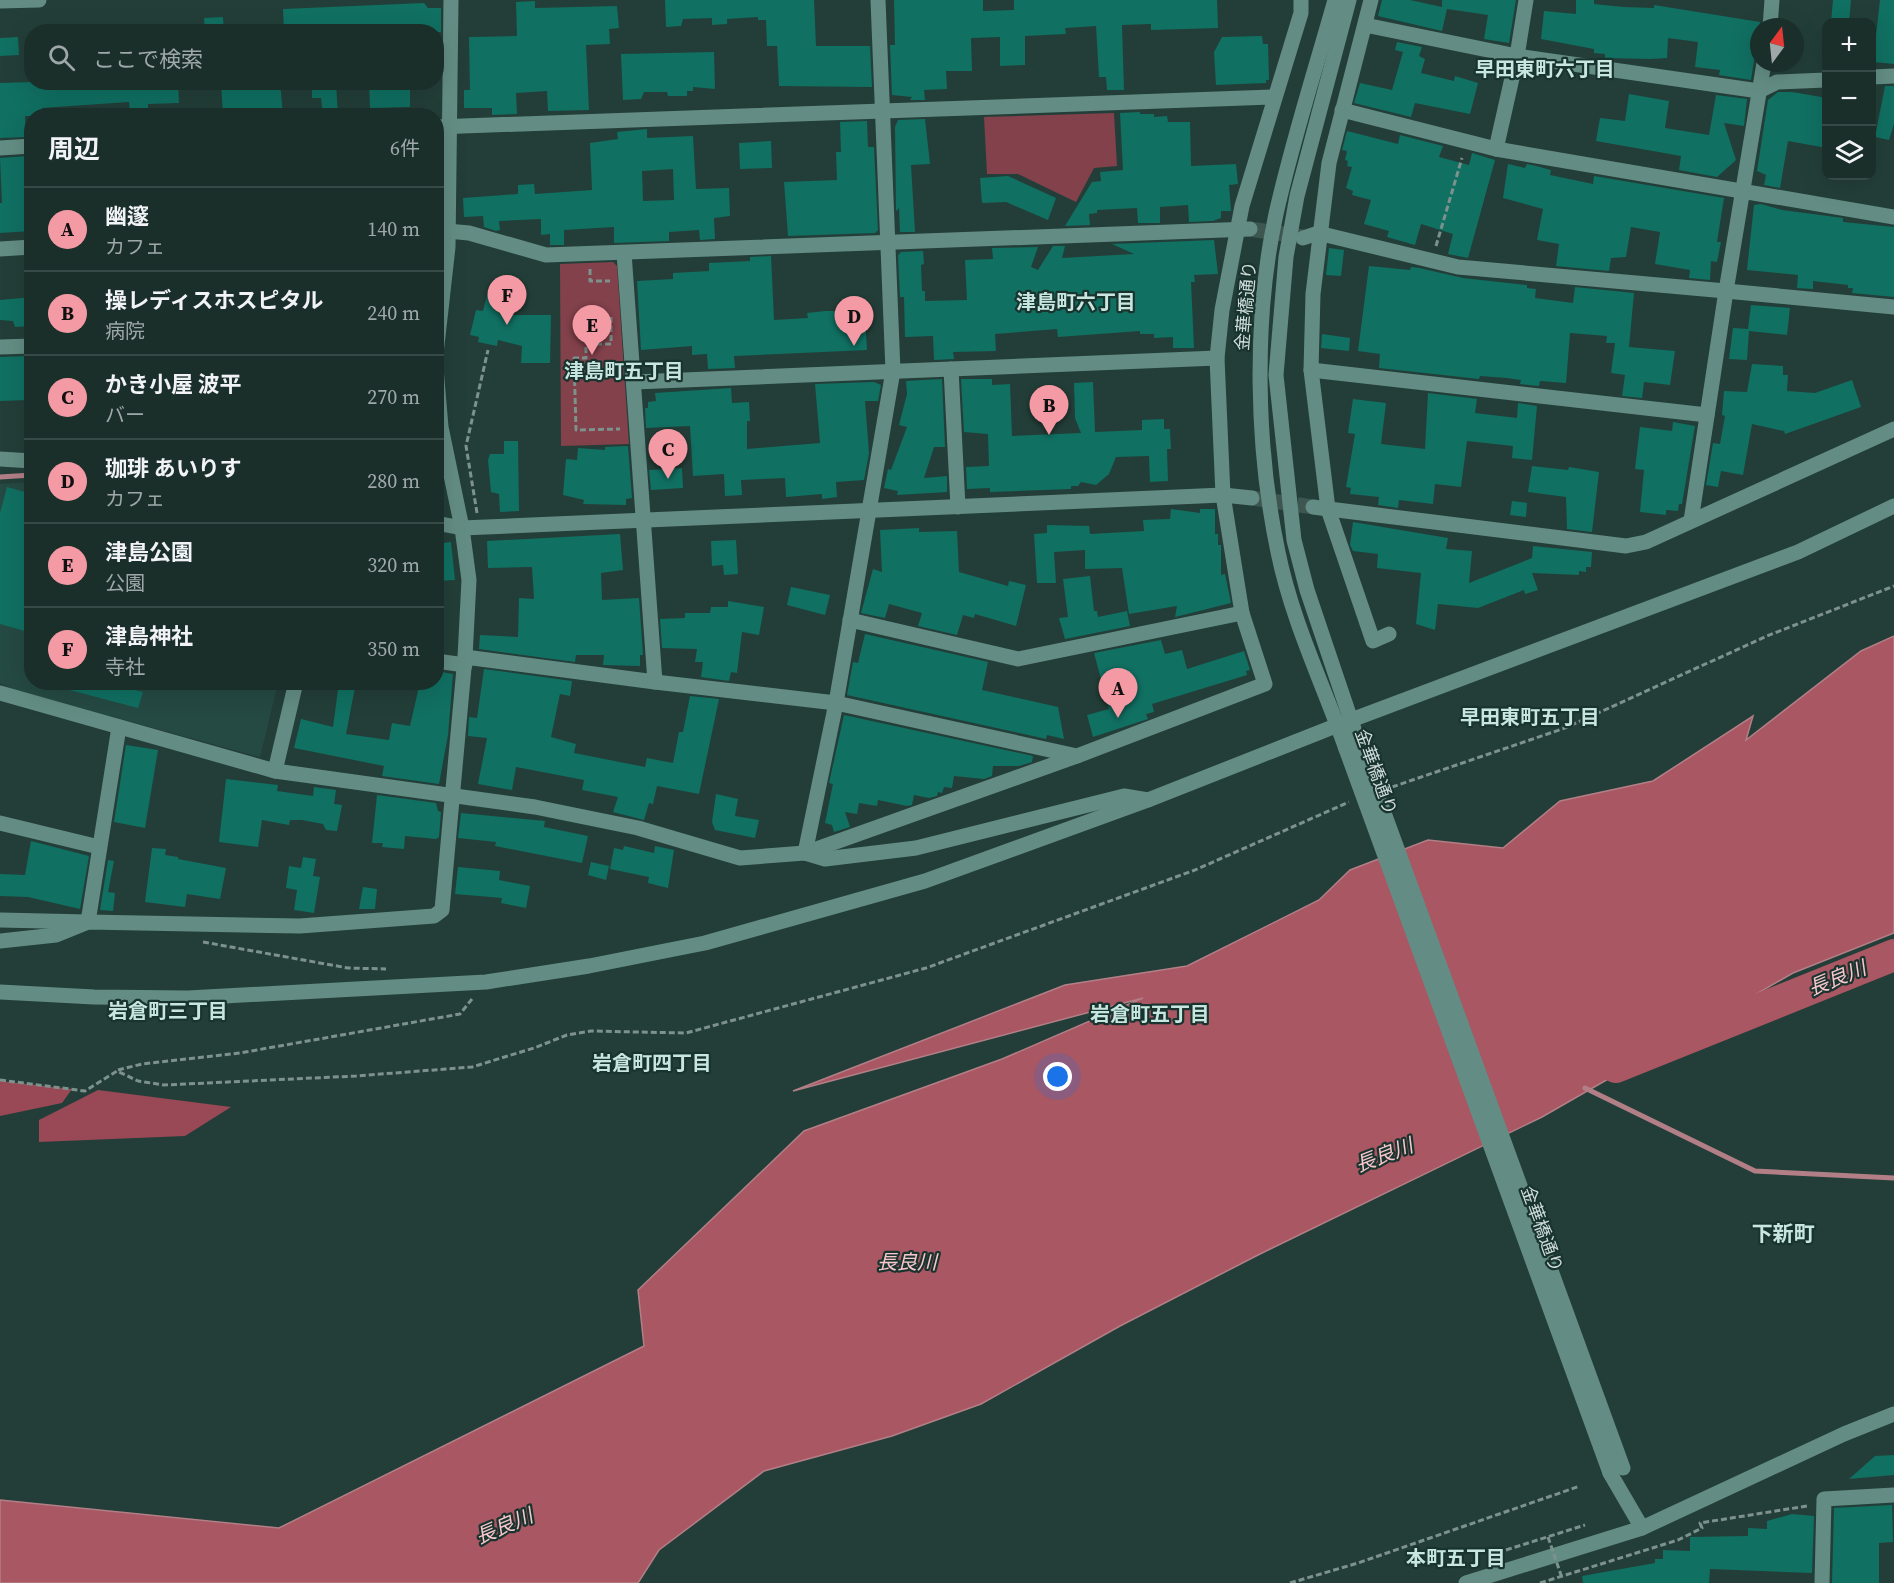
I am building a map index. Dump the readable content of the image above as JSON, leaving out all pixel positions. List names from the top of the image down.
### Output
{
  "streets": {
    "street": ["金華橋通り"]
  },
  "districts": [
    "早田東町六丁目",
    "津島町六丁目",
    "津島町五丁目",
    "早田東町五丁目",
    "岩倉町三丁目",
    "岩倉町五丁目",
    "岩倉町四丁目",
    "下新町",
    "本町五丁目"
  ],
  "water": ["長良川"],
  "north": "top",
  "page": {
    "map_buttons": ["+", "−"],
    "search": "ここで検索",
    "heading": ["周辺", "6件"],
    "list": [
      {
        "mark": "A",
        "name": "幽邃",
        "note": "カフェ",
        "value": "140 m"
      },
      {
        "mark": "B",
        "name": "操レディスホスピタル",
        "note": "病院",
        "value": "240 m"
      },
      {
        "mark": "C",
        "name": "かき小屋 波平",
        "note": "バー",
        "value": "270 m"
      },
      {
        "mark": "D",
        "name": "珈琲 あいりす",
        "note": "カフェ",
        "value": "280 m"
      },
      {
        "mark": "E",
        "name": "津島公園",
        "note": "公園",
        "value": "320 m"
      },
      {
        "mark": "F",
        "name": "津島神社",
        "note": "寺社",
        "value": "350 m"
      }
    ],
    "pins": [
      "F",
      "D",
      "E",
      "B",
      "C",
      "A"
    ]
  }
}
